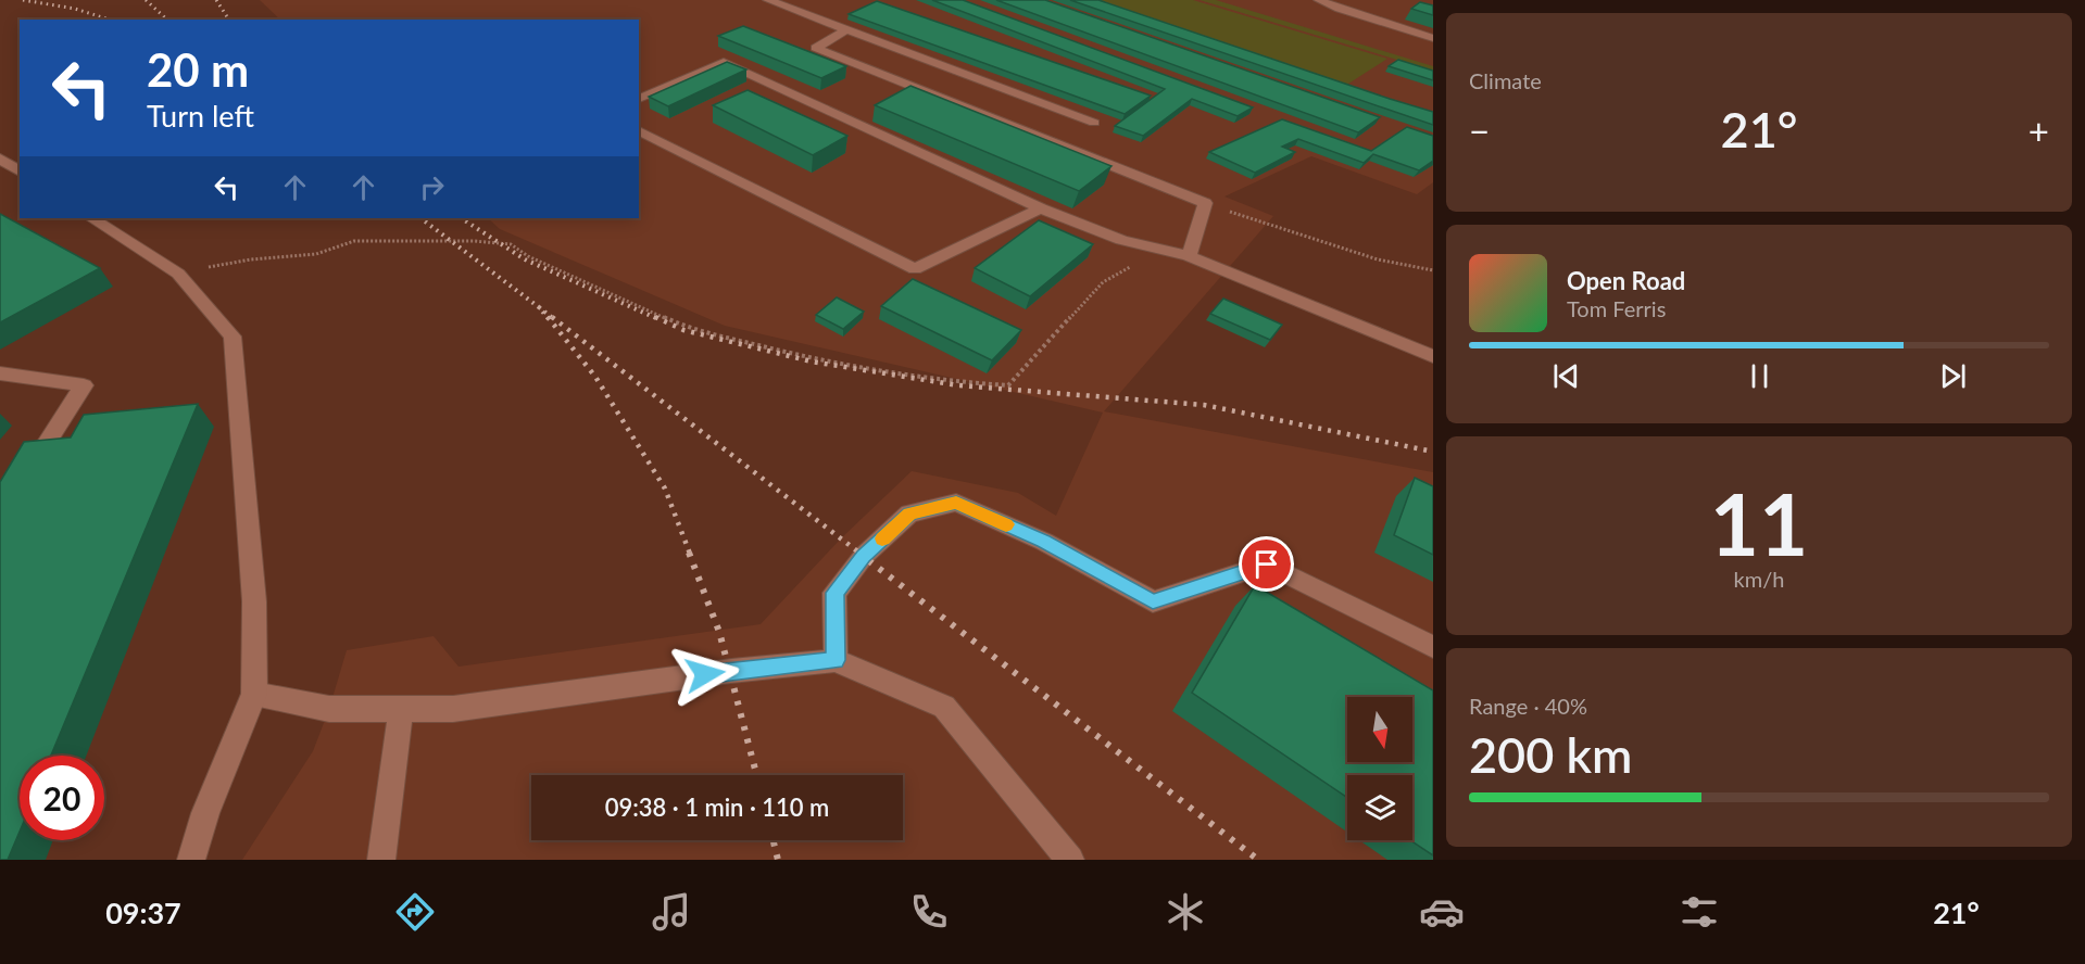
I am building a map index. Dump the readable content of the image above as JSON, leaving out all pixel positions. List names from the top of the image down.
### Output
{
  "north": "bottom",
  "page": {
    "tile": [
      "Climate",
      ["11", "km/h"],
      ["Range · 40%", "200 km"]
    ],
    "turn": ["20 m", "Turn left"],
    "heat": ["−", "21°", "+"],
    "song": ["Open Road", "Tom Ferris"],
    "limit": "20",
    "trip": "09:38 · 1 min · 110 m",
    "tabs": ["09:37", "21°"]
  }
}
